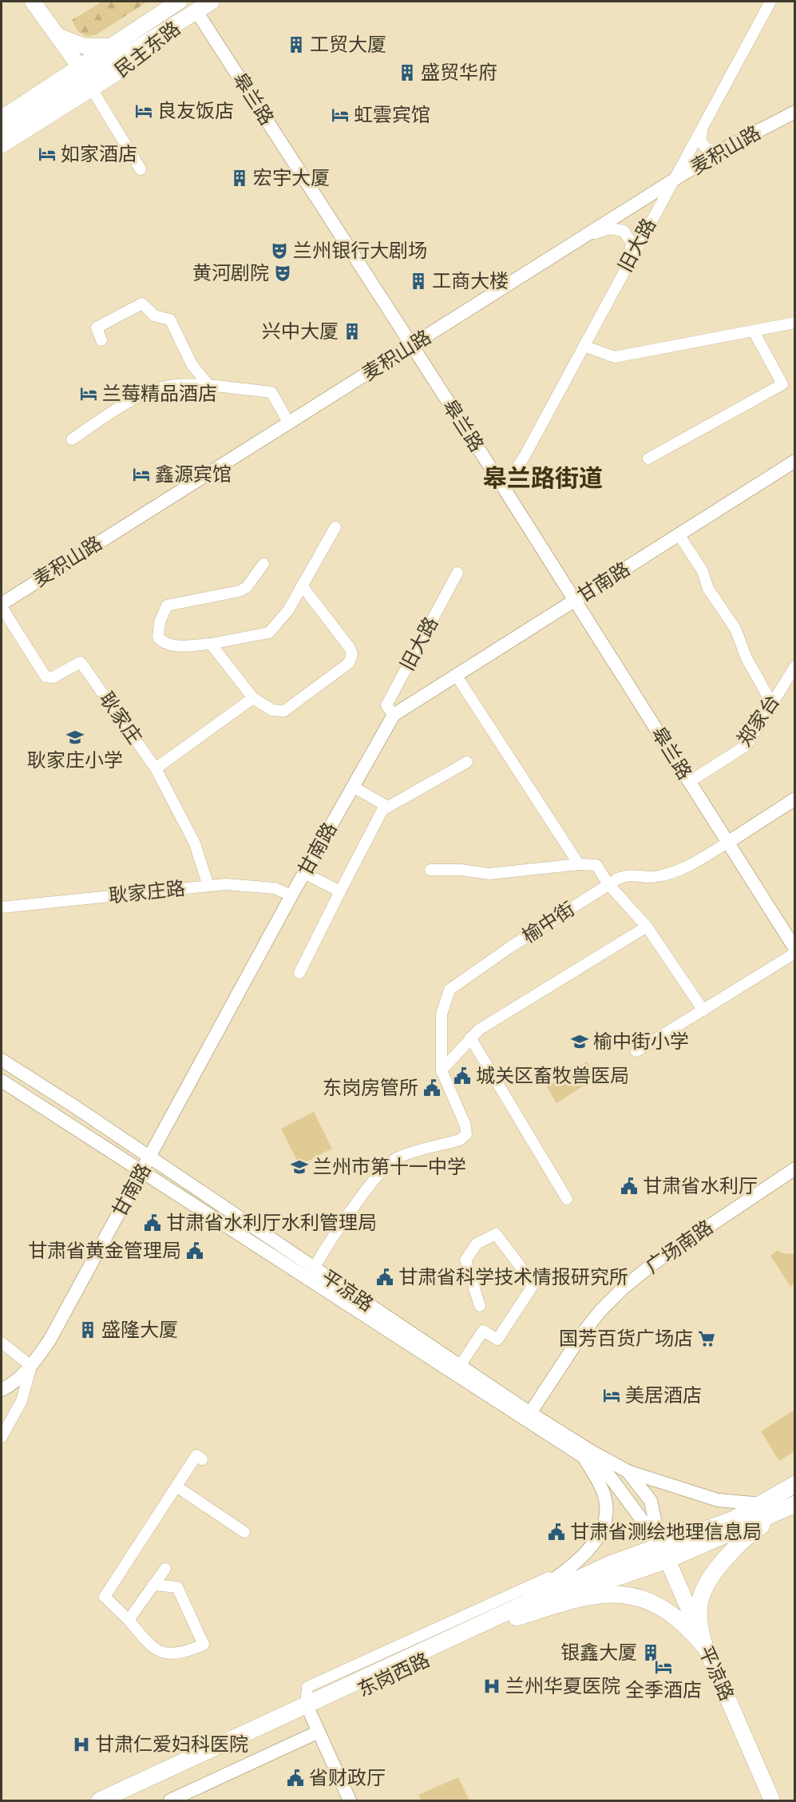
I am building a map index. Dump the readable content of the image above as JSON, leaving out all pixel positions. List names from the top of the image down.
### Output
{
  "streets": {
    "main road": ["民主东路", "平凉路", "东岗西路"],
    "street": [
      "皋兰路",
      "麦积山路",
      "旧大路",
      "甘南路",
      "耿家庄",
      "郑家台",
      "耿家庄路",
      "榆中街",
      "广场南路"
    ]
  },
  "crossings": [
    ["民主东路", "皋兰路"],
    ["皋兰路", "麦积山路"],
    ["皋兰路", "旧大路"],
    ["皋兰路", "甘南路"],
    ["皋兰路", "郑家台"],
    ["皋兰路", "榆中街"],
    ["麦积山路", "旧大路"],
    ["麦积山路", "耿家庄"],
    ["旧大路", "甘南路"],
    ["甘南路", "耿家庄路"],
    ["甘南路", "平凉路"],
    ["耿家庄", "耿家庄路"],
    ["榆中街", "平凉路"],
    ["广场南路", "平凉路"],
    ["平凉路", "东岗西路"]
  ],
  "districts": ["皋兰路街道"],
  "places": {
    "building": [
      "工贸大厦",
      "盛贸华府",
      "宏宇大厦",
      "工商大楼",
      "兴中大厦",
      "盛隆大厦",
      "银鑫大厦"
    ],
    "hotel": [
      "良友饭店",
      "虹雲宾馆",
      "如家酒店",
      "兰莓精品酒店",
      "鑫源宾馆",
      "美居酒店",
      "全季酒店"
    ],
    "theatre": ["兰州银行大剧场", "黄河剧院"],
    "school or university": ["耿家庄小学", "榆中街小学", "兰州市第十一中学"],
    "public building": [
      "城关区畜牧兽医局",
      "东岗房管所",
      "甘肃省水利厅",
      "甘肃省水利厅水利管理局",
      "甘肃省黄金管理局",
      "甘肃省科学技术情报研究所",
      "甘肃省测绘地理信息局",
      "省财政厅"
    ],
    "supermarket": ["国芳百货广场店"],
    "hospital": ["兰州华夏医院", "甘肃仁爱妇科医院"]
  }
}
